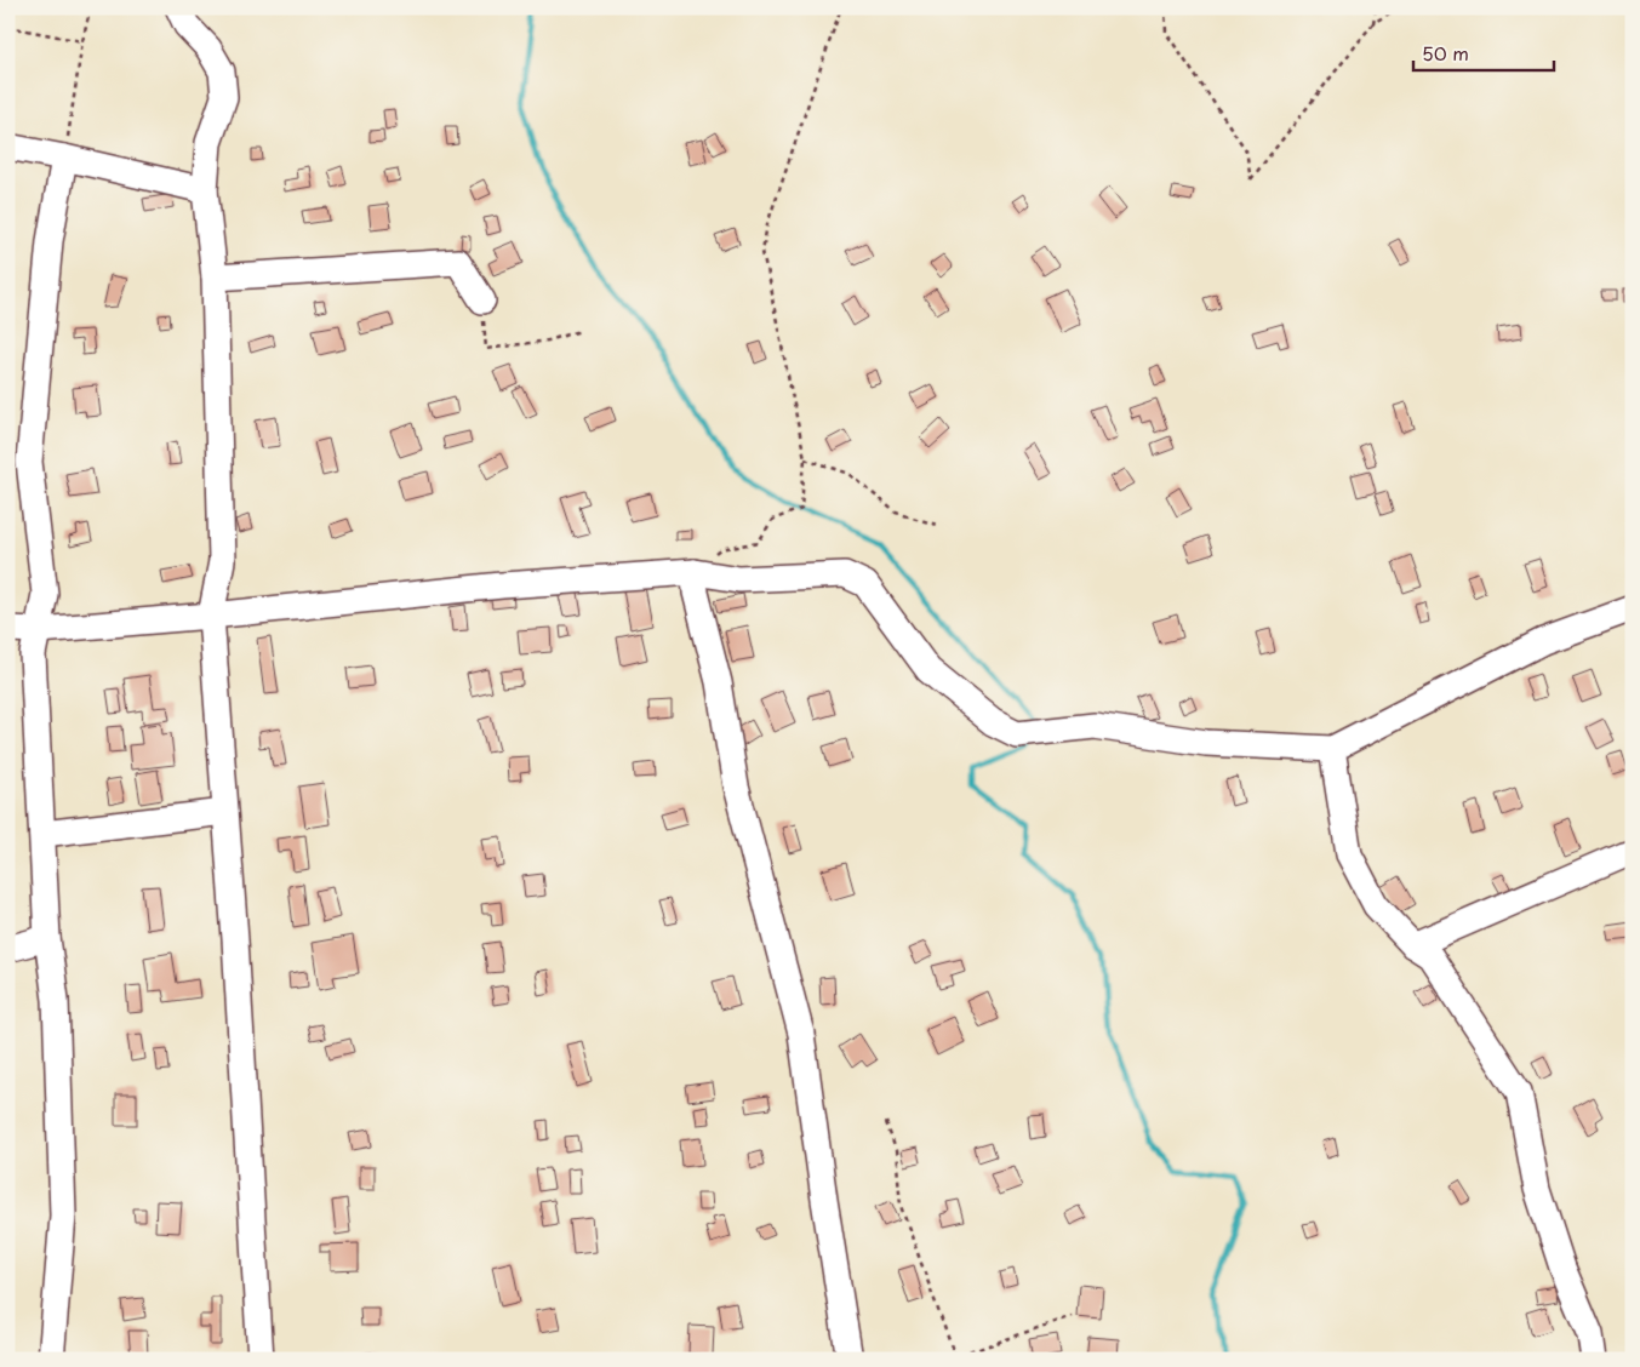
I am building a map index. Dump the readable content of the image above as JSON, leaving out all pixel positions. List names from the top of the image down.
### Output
{
  "scale_bar": "50 m"
}
